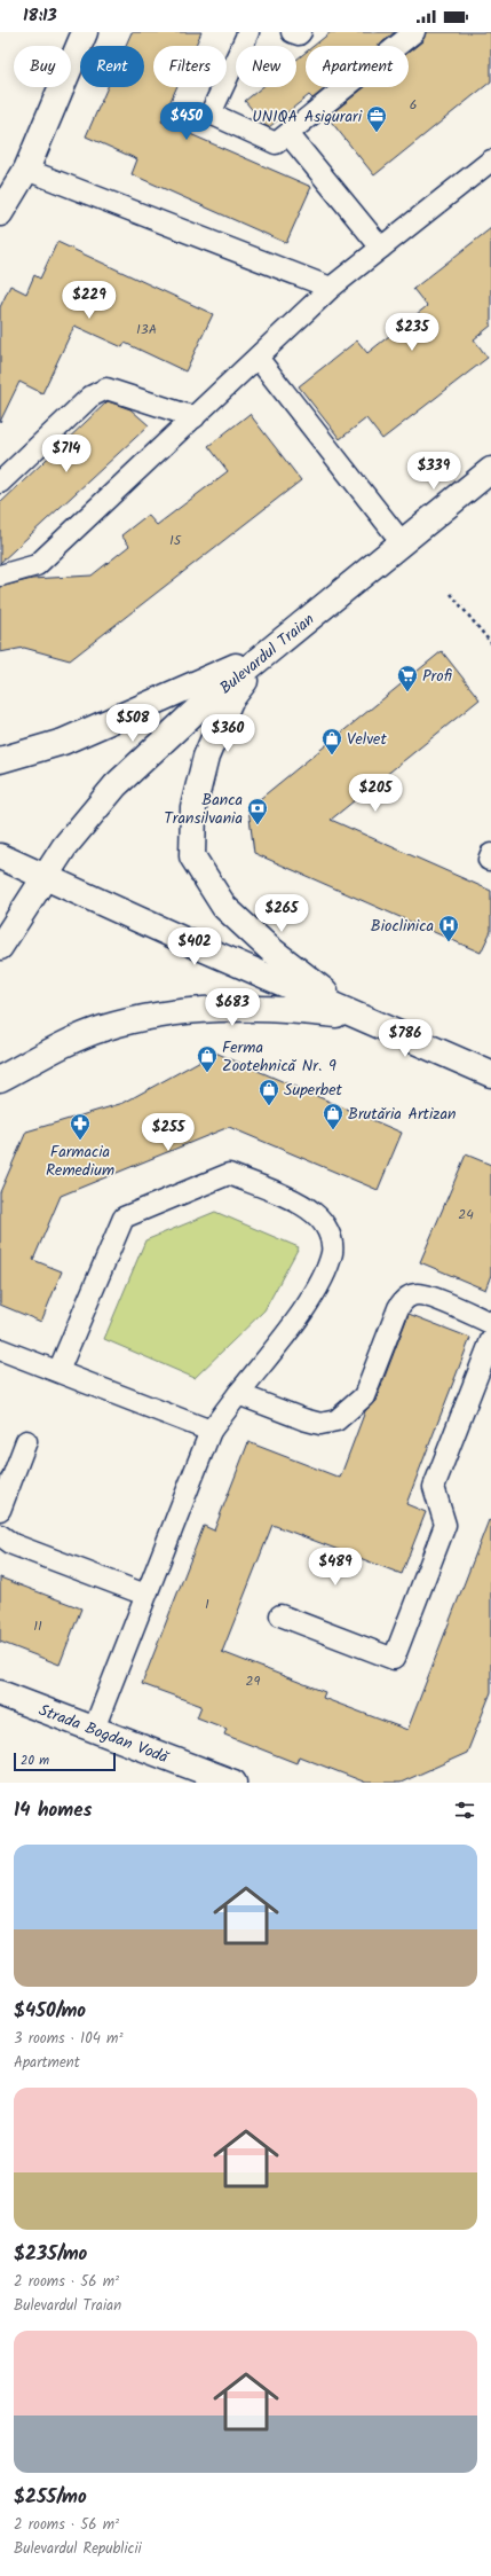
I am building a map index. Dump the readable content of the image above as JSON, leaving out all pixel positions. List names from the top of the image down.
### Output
{
  "streets": {
    "street": ["Bulevardul Traian", "Strada Bogdan Vodă"]
  },
  "places": {
    "office": ["UNIQA Asigurari"],
    "supermarket": ["Profi"],
    "shop": [
      "Velvet",
      "Ferma Zootehnică Nr. 9",
      "Superbet",
      "Brutăria Artizan"
    ],
    "bank": ["Banca Transilvania"],
    "hospital": ["Bioclinica"],
    "pharmacy": ["Farmacia Remedium"]
  },
  "house_numbers": [
    "6",
    "13A",
    "15",
    "24",
    "1",
    "11",
    "29"
  ],
  "scale_bar": "20 m",
  "page": {
    "status": "18:13",
    "chip": [
      "Buy",
      "Rent",
      "Filters",
      "New",
      "Apartment"
    ],
    "price": [
      "$450",
      "$229",
      "$235",
      "$714",
      "$339",
      "$508",
      "$360",
      "$205",
      "$265",
      "$402",
      "$683",
      "$786",
      "$255",
      "$489"
    ],
    "scale": "20 m",
    "heading": "14 homes",
    "list": [
      {
        "name": "$450/mo",
        "note": "3 rooms · 104 m² · Apartment"
      },
      {
        "name": "$235/mo",
        "note": "2 rooms · 56 m² · Bulevardul Traian"
      },
      {
        "name": "$255/mo",
        "note": "2 rooms · 56 m² · Bulevardul Republicii"
      }
    ]
  }
}
